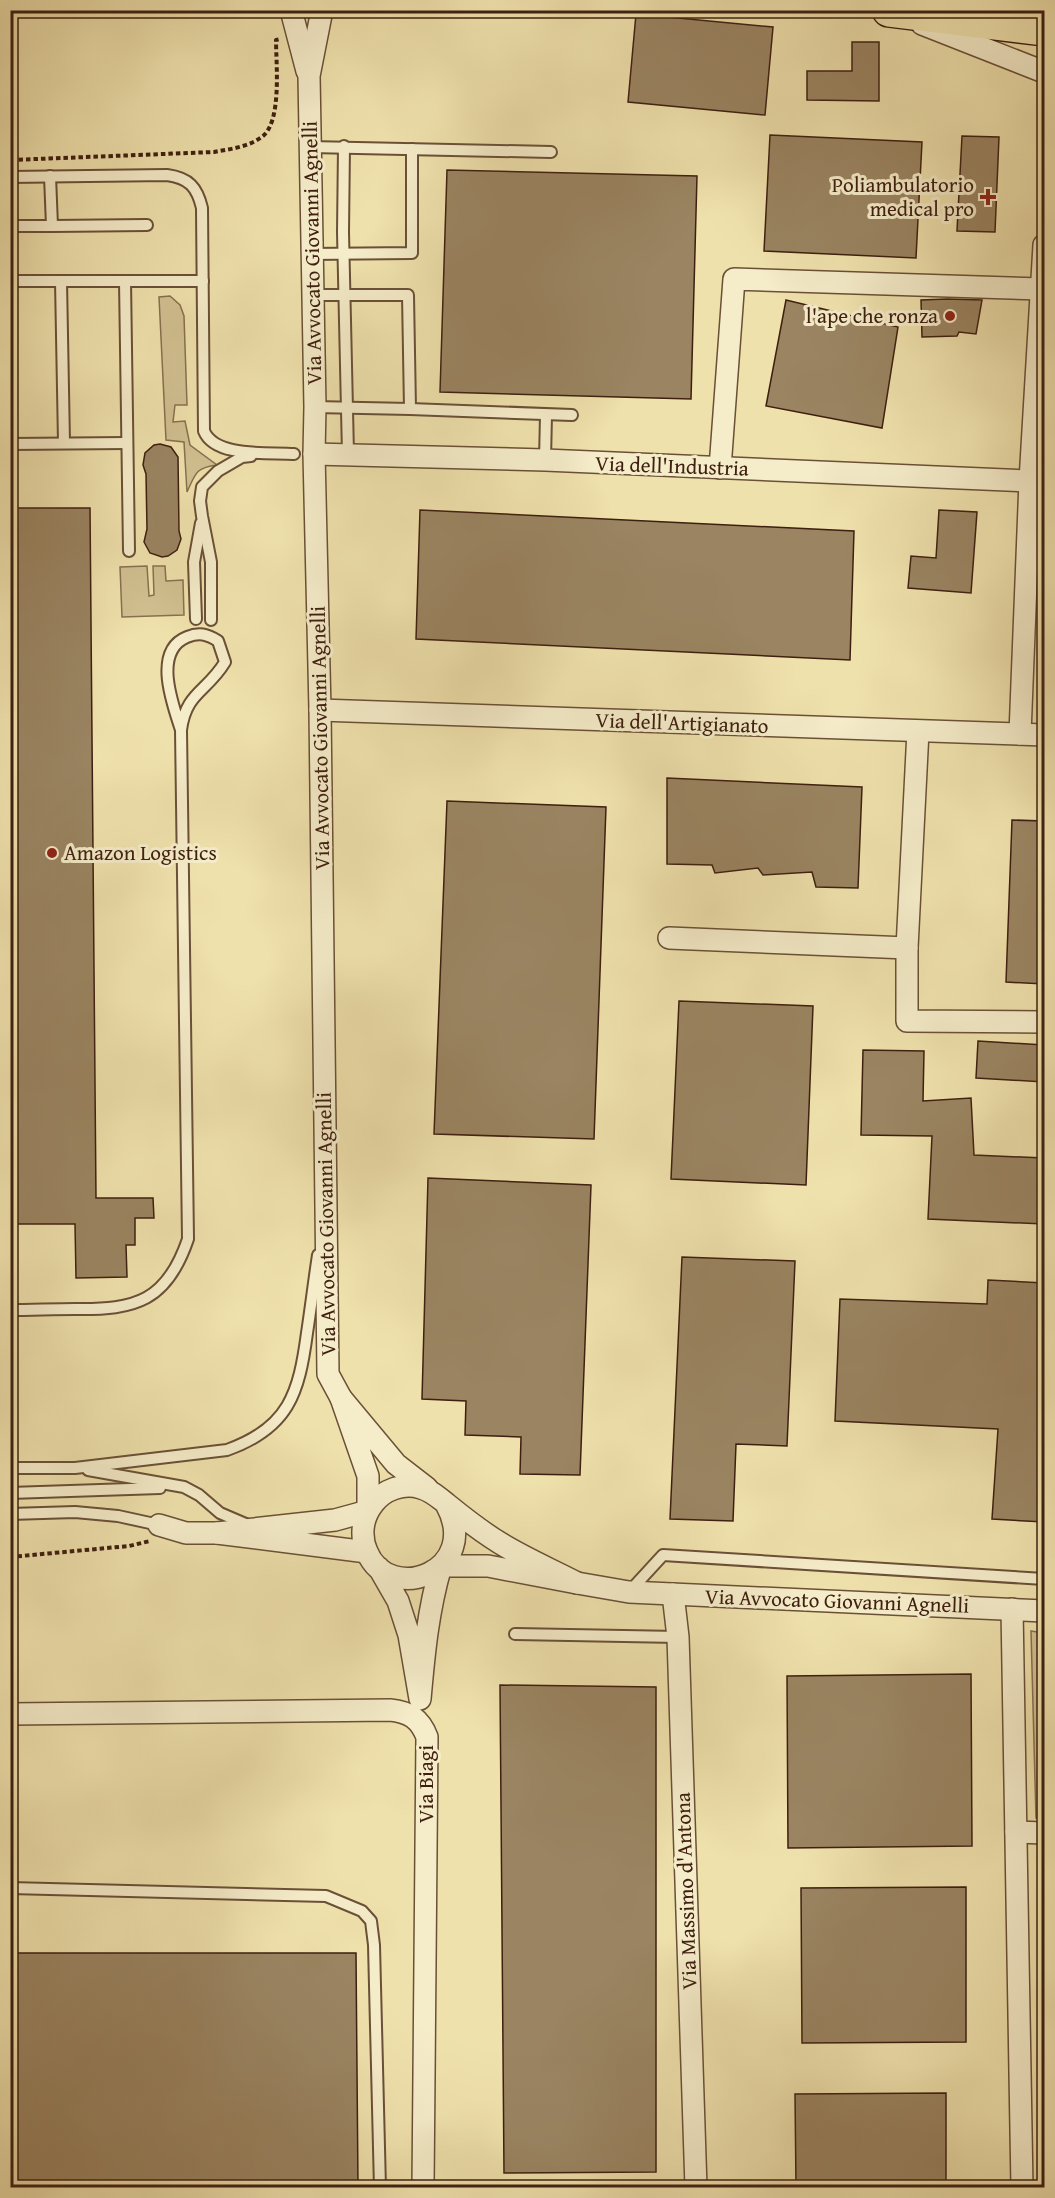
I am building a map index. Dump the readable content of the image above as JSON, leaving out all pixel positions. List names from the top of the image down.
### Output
{
  "streets": {
    "street": [
      "Via Avvocato Giovanni Agnelli",
      "Via dell'Industria",
      "Via dell'Artigianato",
      "Via Biagi",
      "Via Massimo d'Antona"
    ]
  },
  "crossings": [
    ["Via Avvocato Giovanni Agnelli", "Via dell'Industria"],
    ["Via Avvocato Giovanni Agnelli", "Via dell'Artigianato"],
    ["Via Avvocato Giovanni Agnelli", "Via Massimo d'Antona"]
  ],
  "places": {
    "health": ["Poliambulatorio medical pro"],
    "other": ["l'ape che ronza", "Amazon Logistics"]
  }
}
